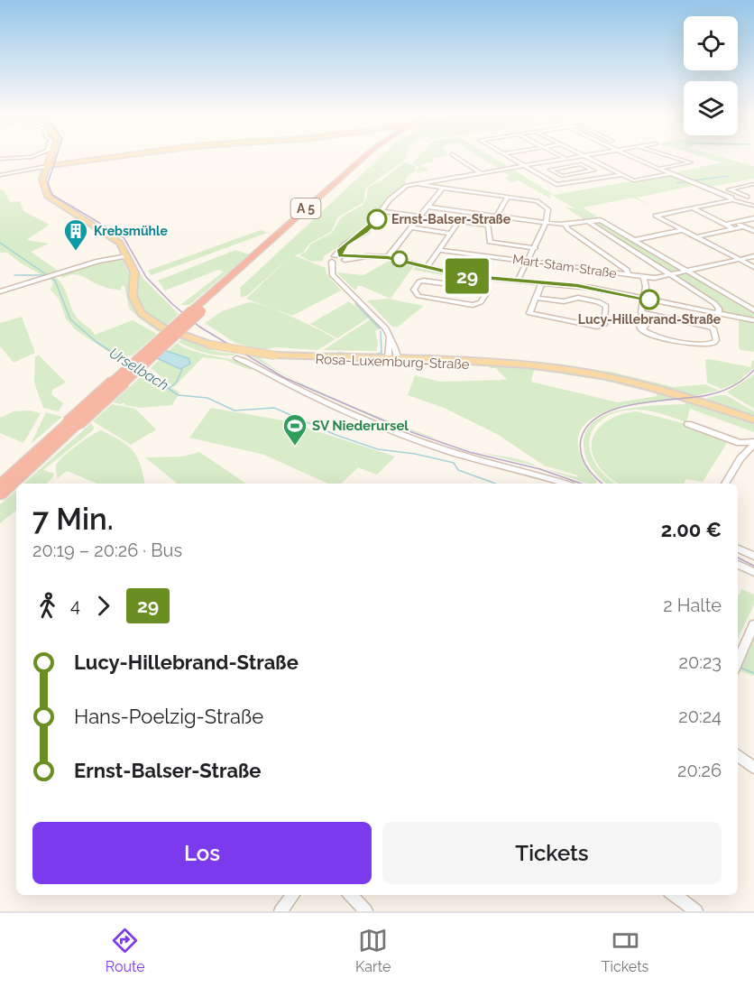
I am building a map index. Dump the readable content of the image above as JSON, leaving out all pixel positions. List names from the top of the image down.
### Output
{
  "streets": {
    "highway": ["A 5"],
    "main road": ["Rosa-Luxemburg-Straße"],
    "street": ["Mart-Stam-Straße"]
  },
  "water": ["Urselbach"],
  "places": {
    "other": ["Ernst-Balser-Straße", "Lucy-Hillebrand-Straße"],
    "building": ["Krebsmühle"],
    "sports": ["SV Niederursel"]
  },
  "lines": ["bus line 29"],
  "page": {
    "on_map": "29",
    "heading": ["7 Min.", "20:19 – 20:26 · Bus", "2.00 €"],
    "legs": ["4", "29", "2 Halte"],
    "list": [
      {
        "name": "Lucy-Hillebrand-Straße",
        "value": "20:23"
      },
      {
        "name": "Hans-Poelzig-Straße",
        "value": "20:24"
      },
      {
        "name": "Ernst-Balser-Straße",
        "value": "20:26"
      }
    ],
    "buttons": ["Los", "Tickets"],
    "tabs": ["Route", "Karte", "Tickets"]
  }
}
